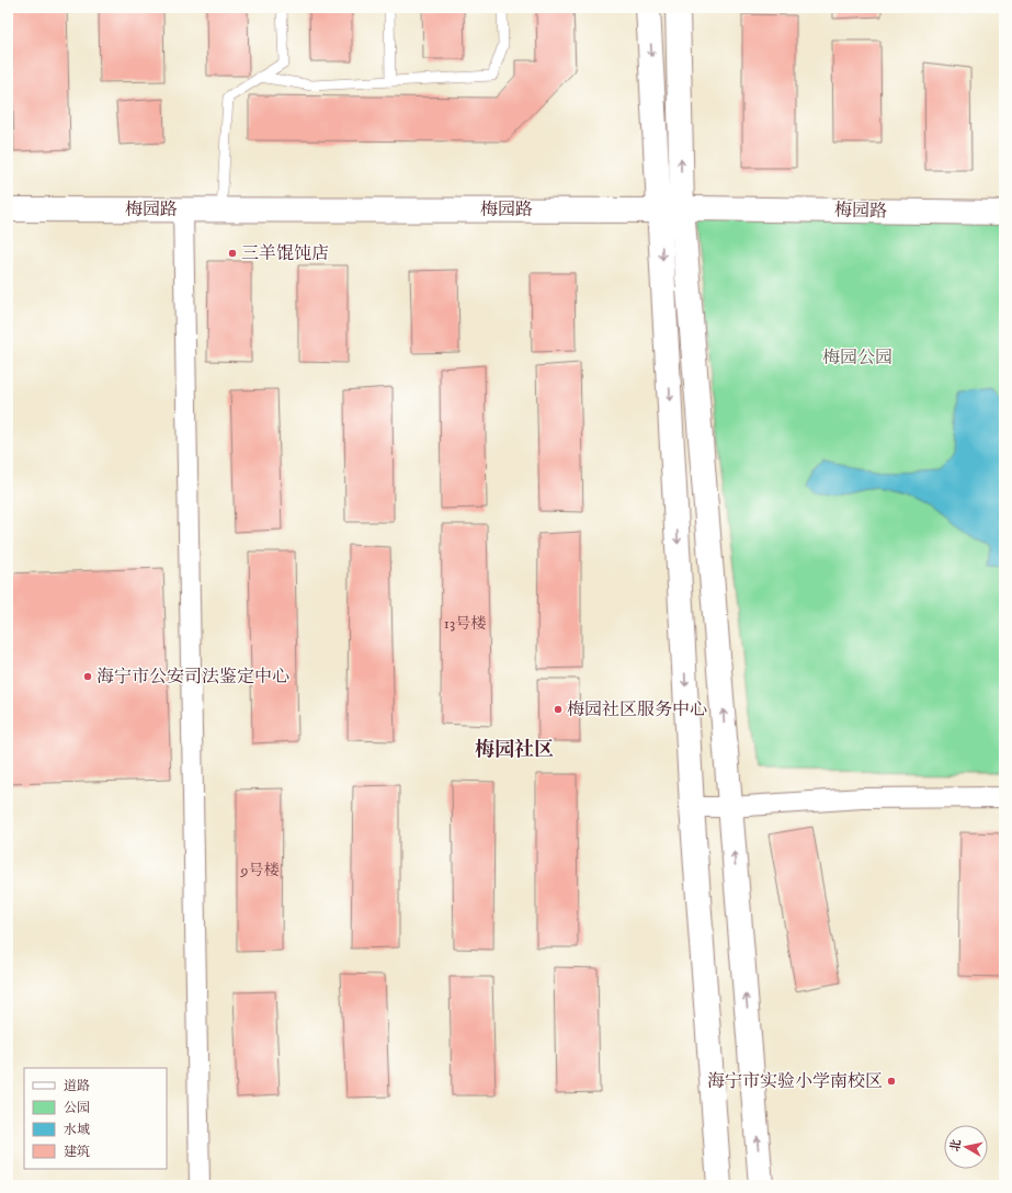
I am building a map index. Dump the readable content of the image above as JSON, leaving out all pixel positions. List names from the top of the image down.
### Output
{
  "streets": {
    "main road": ["梅园路"]
  },
  "districts": ["梅园社区"],
  "parks": ["梅园公园"],
  "places": [
    "三羊馄饨店",
    "海宁市公安司法鉴定中心",
    "梅园社区服务中心",
    "海宁市实验小学南校区"
  ],
  "house_numbers": ["13号楼", "9号楼"],
  "legend": [
    "道路",
    "公园",
    "水域",
    "建筑"
  ],
  "north": "left"
}
